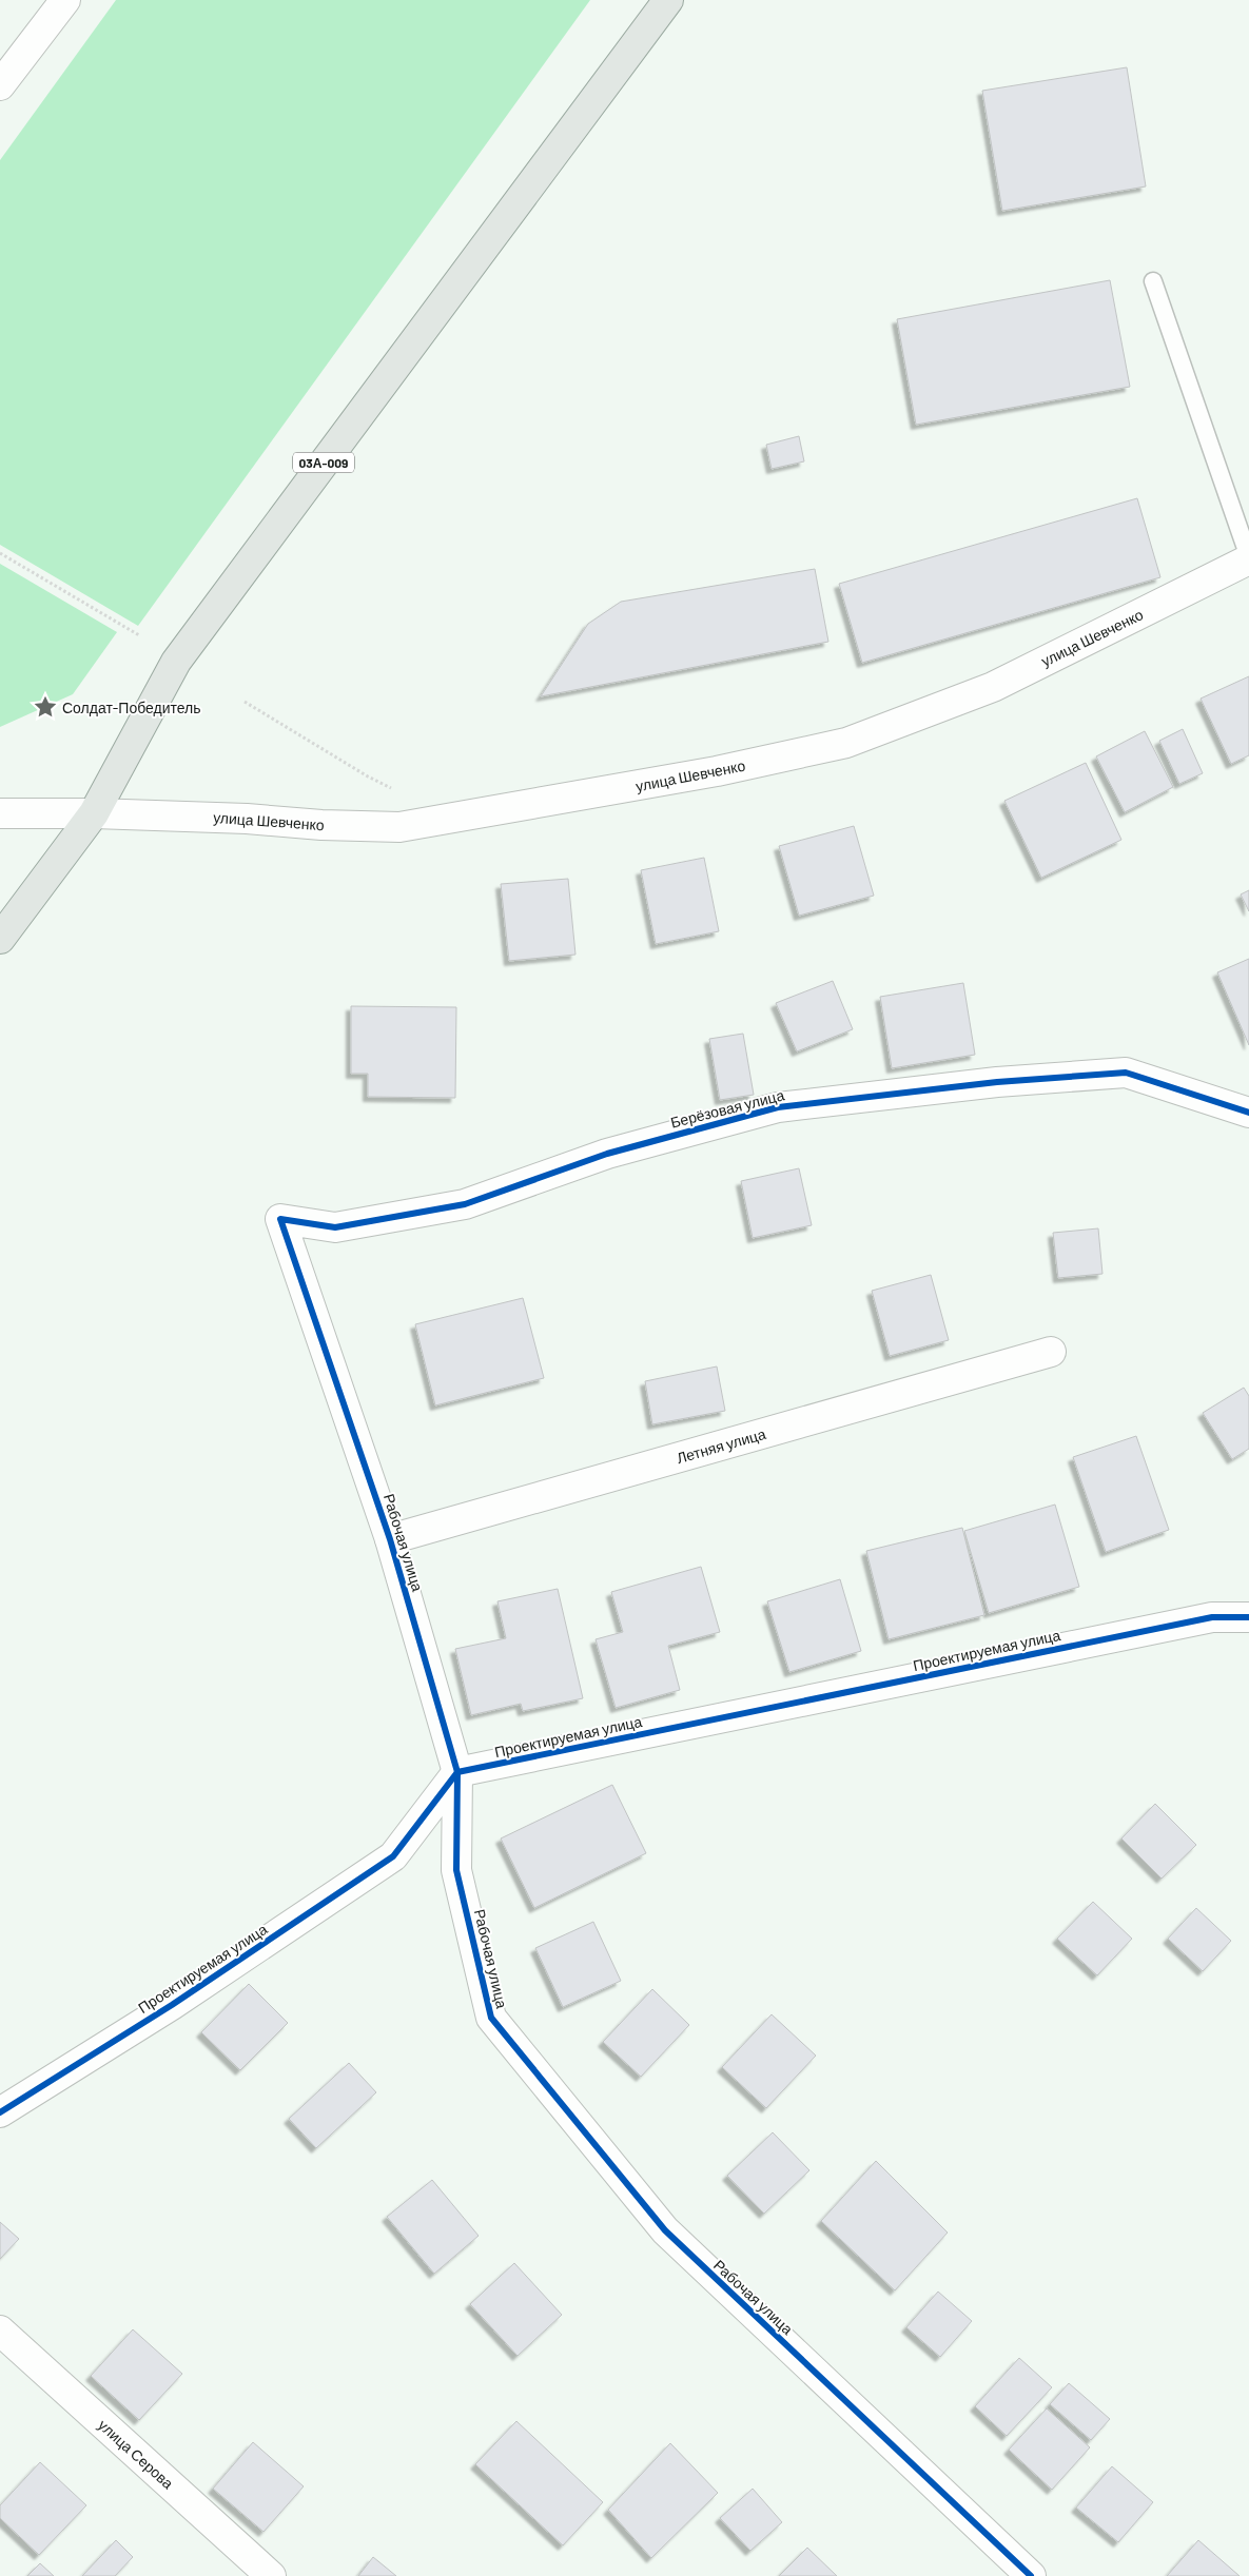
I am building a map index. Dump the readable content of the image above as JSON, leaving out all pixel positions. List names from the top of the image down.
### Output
{
  "streets": {
    "main road": ["03А-009"],
    "street": [
      "улица Шевченко",
      "Берёзовая улица",
      "Летняя улица",
      "Рабочая улица",
      "Проектируемая улица",
      "улица Серова"
    ]
  },
  "crossings": [
    ["03А-009", "улица Шевченко"],
    ["Берёзовая улица", "Рабочая улица"],
    ["Летняя улица", "Рабочая улица"],
    ["Рабочая улица", "Проектируемая улица"]
  ],
  "places": {
    "place": ["Солдат-Победитель"]
  }
}
